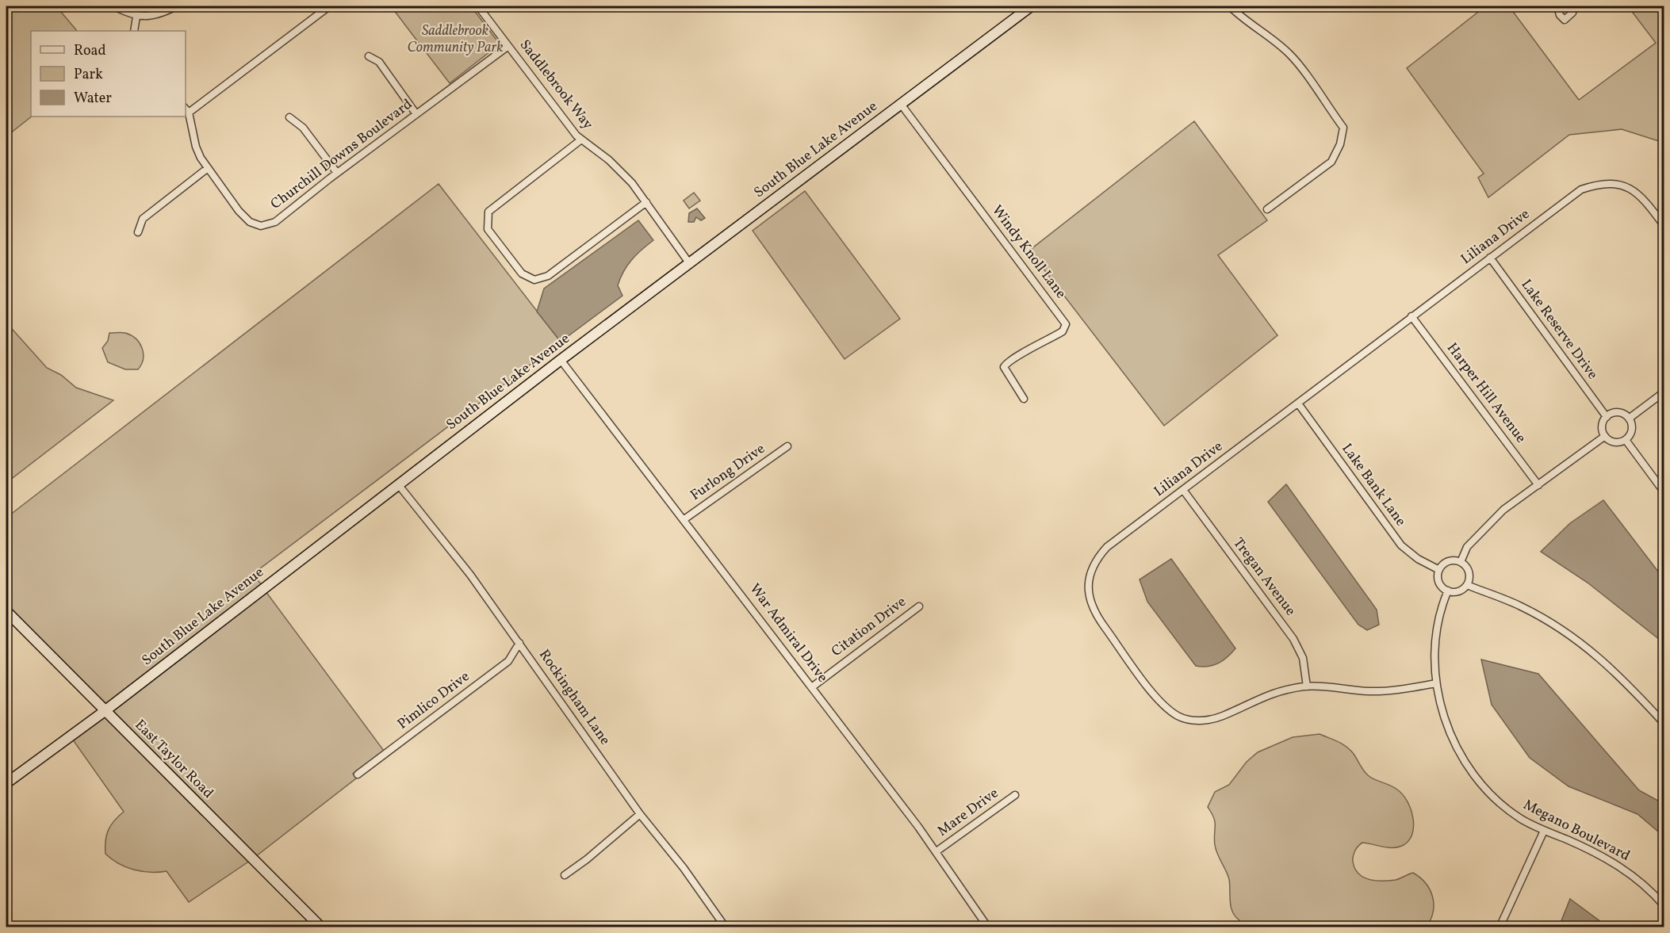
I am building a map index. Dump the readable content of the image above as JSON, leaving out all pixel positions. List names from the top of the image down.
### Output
{
  "streets": {
    "main road": ["South Blue Lake Avenue", "East Taylor Road"],
    "street": [
      "Saddlebrook Way",
      "Churchill Downs Boulevard",
      "Liliana Drive",
      "Windy Knoll Lane",
      "Lake Reserve Drive",
      "Harper Hill Avenue",
      "Furlong Drive",
      "Lake Bank Lane",
      "Tregan Avenue",
      "Citation Drive",
      "War Admiral Drive",
      "Rockingham Lane",
      "Pimlico Drive",
      "Mare Drive",
      "Megano Boulevard"
    ]
  },
  "crossings": [
    ["Saddlebrook Way", "South Blue Lake Avenue"],
    ["Saddlebrook Way", "Churchill Downs Boulevard"],
    ["South Blue Lake Avenue", "Windy Knoll Lane"],
    ["South Blue Lake Avenue", "War Admiral Drive"],
    ["South Blue Lake Avenue", "Rockingham Lane"],
    ["South Blue Lake Avenue", "East Taylor Road"],
    ["Liliana Drive", "Lake Reserve Drive"],
    ["Liliana Drive", "Harper Hill Avenue"],
    ["Liliana Drive", "Lake Bank Lane"],
    ["Liliana Drive", "Tregan Avenue"],
    ["Liliana Drive", "Megano Boulevard"],
    ["Furlong Drive", "War Admiral Drive"],
    ["Lake Bank Lane", "Megano Boulevard"],
    ["Citation Drive", "War Admiral Drive"],
    ["War Admiral Drive", "Mare Drive"],
    ["Rockingham Lane", "Pimlico Drive"]
  ],
  "parks": ["Saddlebrook Community Park"],
  "legend": ["Road", "Park", "Water"]
}
